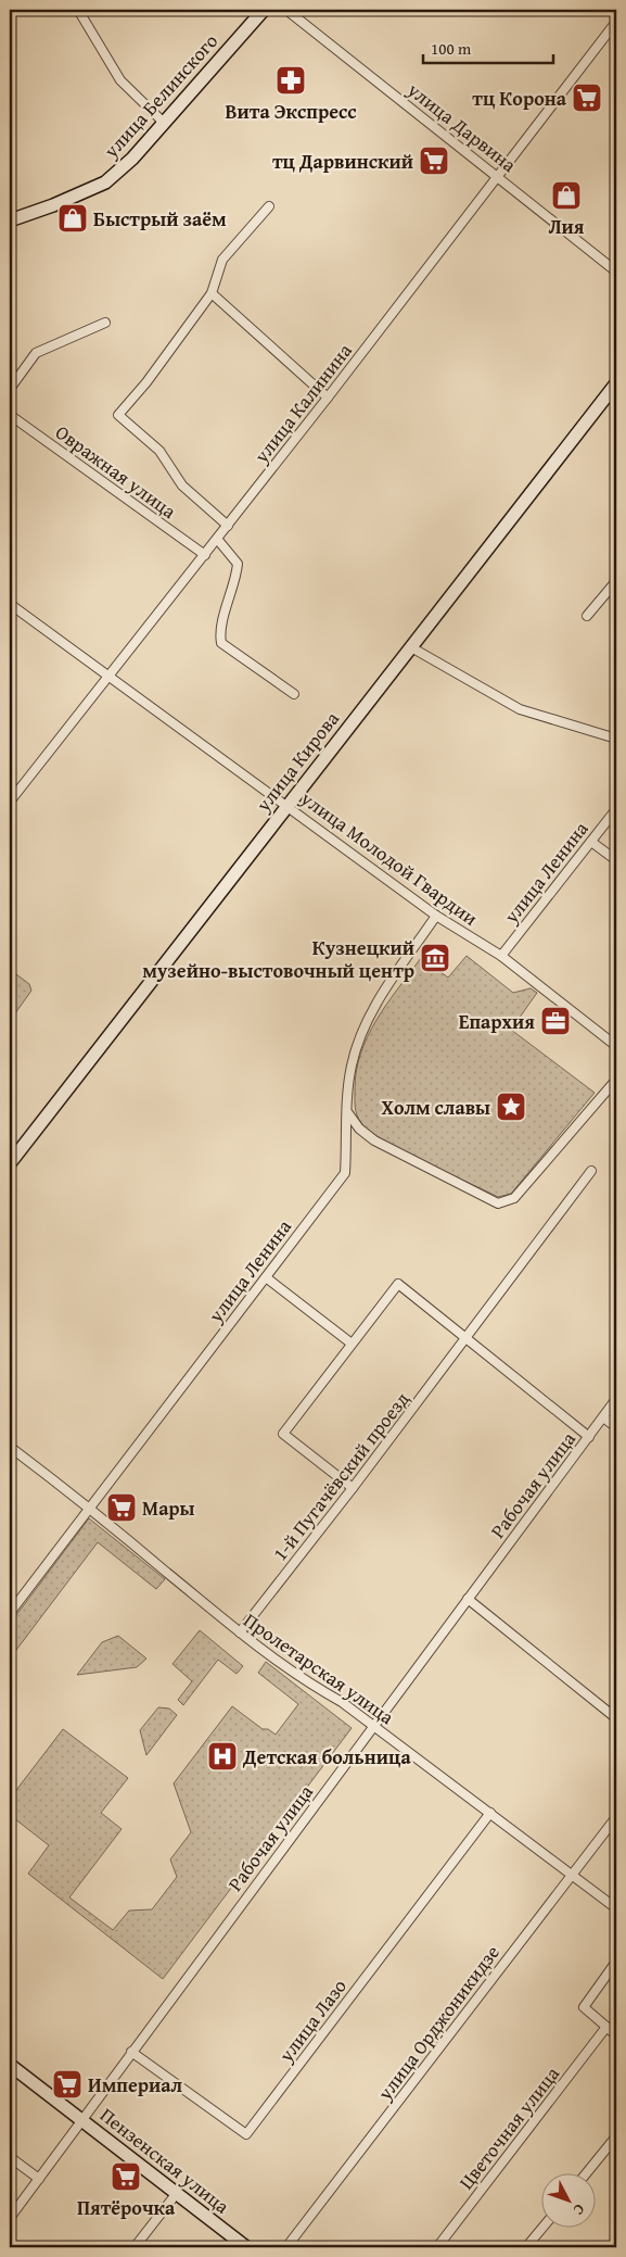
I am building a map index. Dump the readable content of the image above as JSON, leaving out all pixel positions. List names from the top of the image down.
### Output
{
  "streets": {
    "street": [
      "улица Белинского",
      "улица Дарвина",
      "улица Калинина",
      "Овражная улица",
      "улица Кирова",
      "улица Молодой Гвардии",
      "улица Ленина",
      "1-й Пугачёвский проезд",
      "Рабочая улица",
      "Пролетарская улица",
      "улица Лазо",
      "улица Орджоникидзе",
      "Цветочная улица",
      "Пензенская улица"
    ]
  },
  "crossings": [
    ["улица Дарвина", "улица Калинина"],
    ["улица Калинина", "Овражная улица"],
    ["улица Калинина", "улица Молодой Гвардии"],
    ["улица Кирова", "улица Молодой Гвардии"],
    ["улица Молодой Гвардии", "улица Ленина"],
    ["улица Ленина", "Пролетарская улица"],
    ["1-й Пугачёвский проезд", "Пролетарская улица"],
    ["Рабочая улица", "Пролетарская улица"],
    ["Рабочая улица", "улица Лазо"],
    ["Рабочая улица", "Пензенская улица"],
    ["Пролетарская улица", "улица Лазо"],
    ["Пролетарская улица", "улица Орджоникидзе"]
  ],
  "places": {
    "pharmacy": ["Вита Экспресс"],
    "supermarket": [
      "тц Корона",
      "тц Дарвинский",
      "Мары",
      "Империал",
      "Пятёрочка"
    ],
    "shop": ["Лия", "Быстрый заём"],
    "museum": ["Кузнецкий музейно-выстовочный центр"],
    "office": ["Епархия"],
    "place": ["Холм славы"],
    "hospital": ["Детская больница"]
  },
  "scale_bar": "100 m",
  "north": "bottom right"
}
